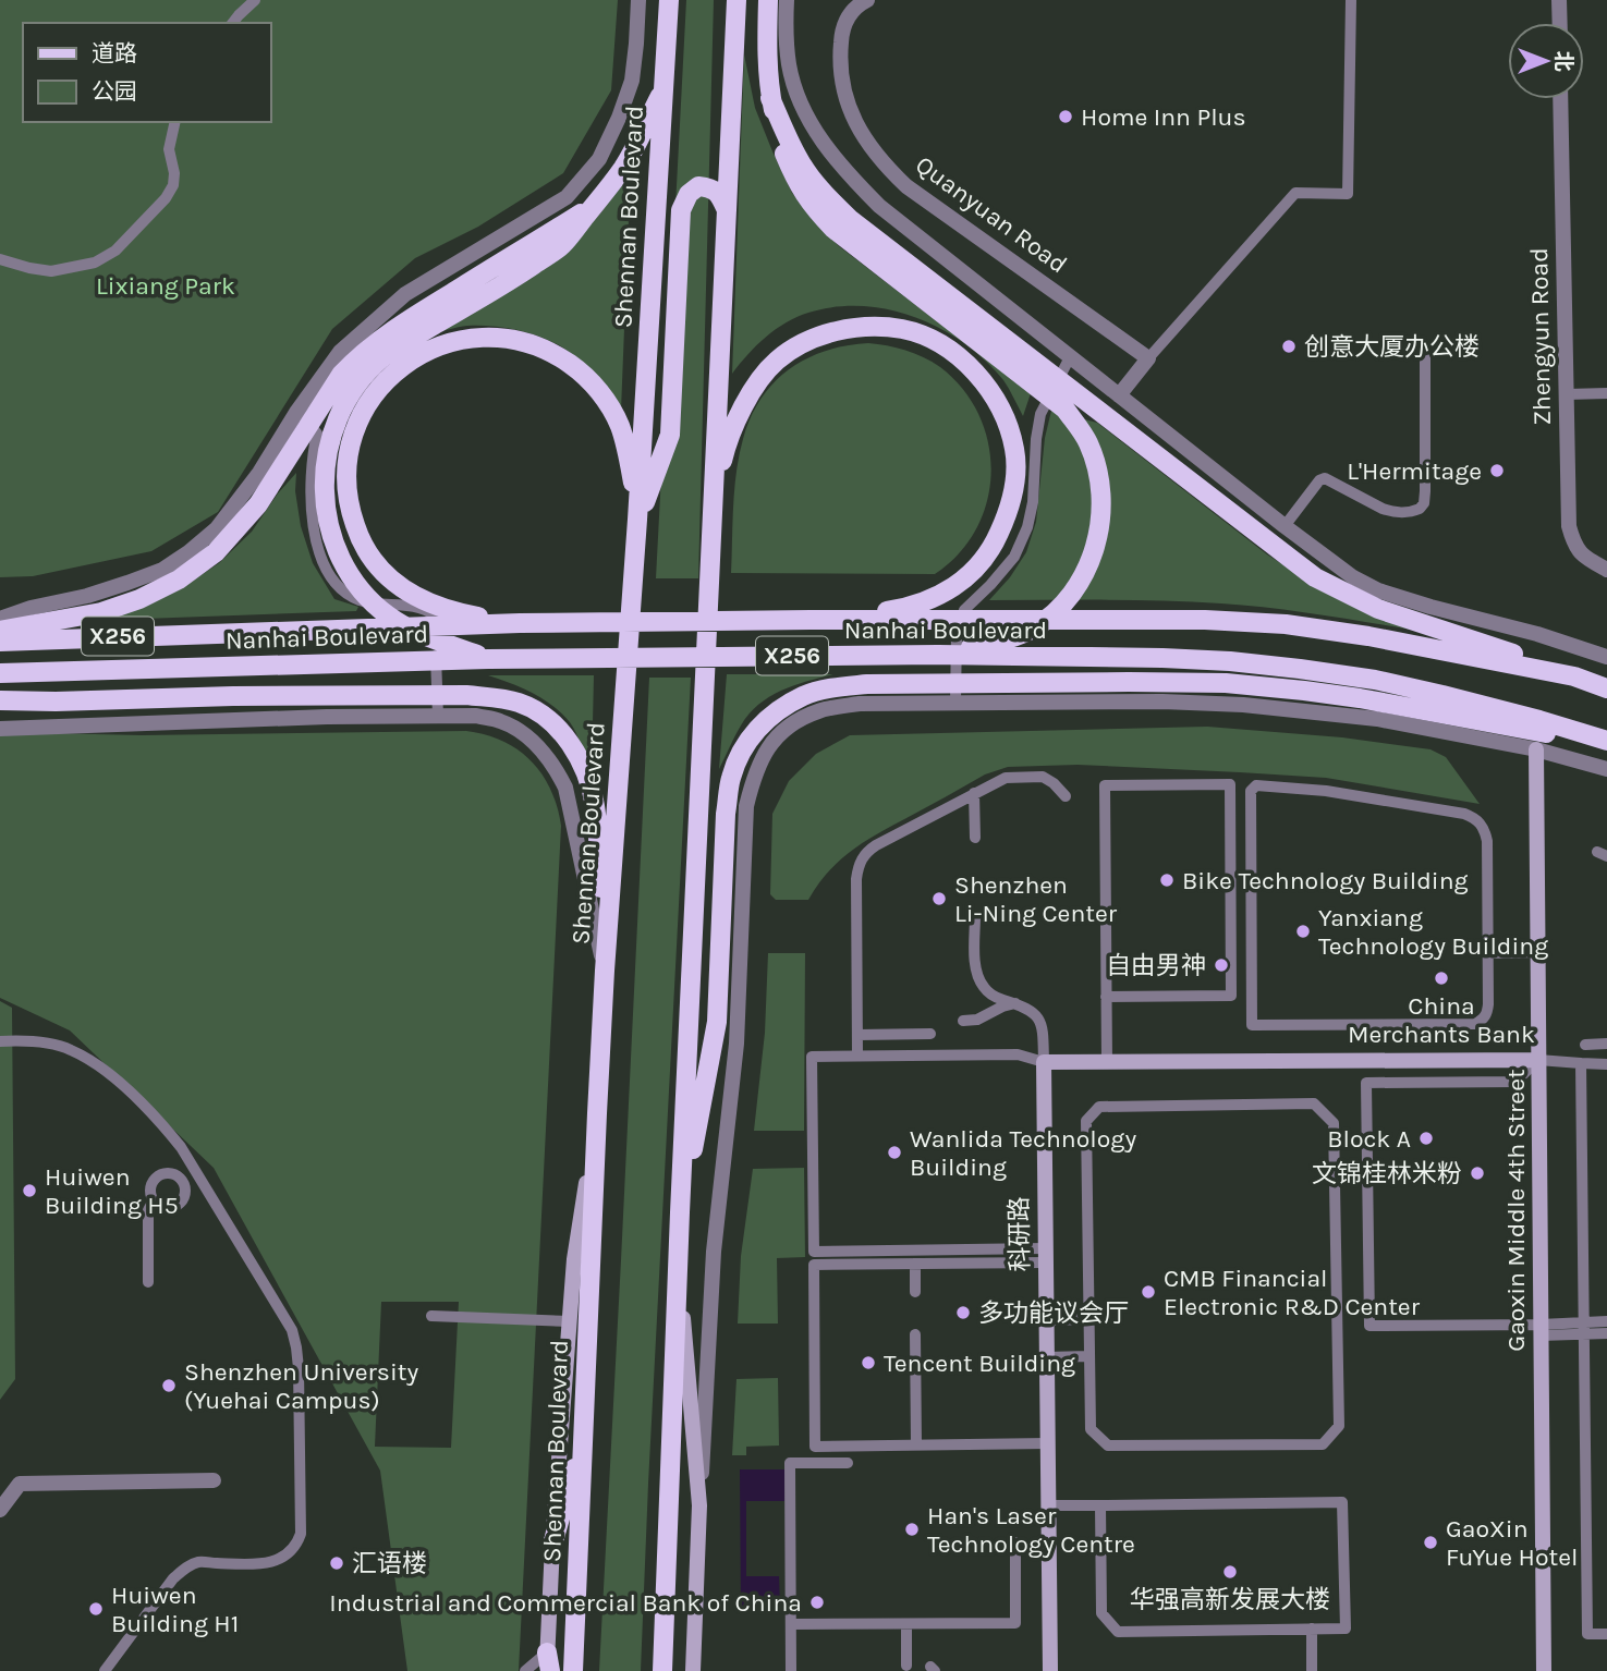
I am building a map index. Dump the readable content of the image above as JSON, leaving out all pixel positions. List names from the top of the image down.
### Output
{
  "streets": {
    "main road": [
      "Shennan Boulevard",
      "Nanhai Boulevard",
      "X256",
      "Gaoxin Middle 4th Street",
      "科研路"
    ],
    "street": ["Quanyuan Road", "Zhengyun Road"]
  },
  "parks": ["Lixiang Park"],
  "places": [
    "Home Inn Plus",
    "创意大厦办公楼",
    "L'Hermitage",
    "Bike Technology Building",
    "Shenzhen Li-Ning Center",
    "Yanxiang Technology Building",
    "自由男神",
    "China Merchants Bank",
    "Block A",
    "Wanlida Technology Building",
    "文锦桂林米粉",
    "Huiwen Building H5",
    "CMB Financial Electronic R&D Center",
    "多功能议会厅",
    "Tencent Building",
    "Shenzhen University (Yuehai Campus)",
    "Han's Laser Technology Centre",
    "GaoXin FuYue Hotel",
    "汇语楼",
    "华强高新发展大楼",
    "Industrial and Commercial Bank of China",
    "Huiwen Building H1"
  ],
  "legend": ["道路", "公园"],
  "north": "right"
}
